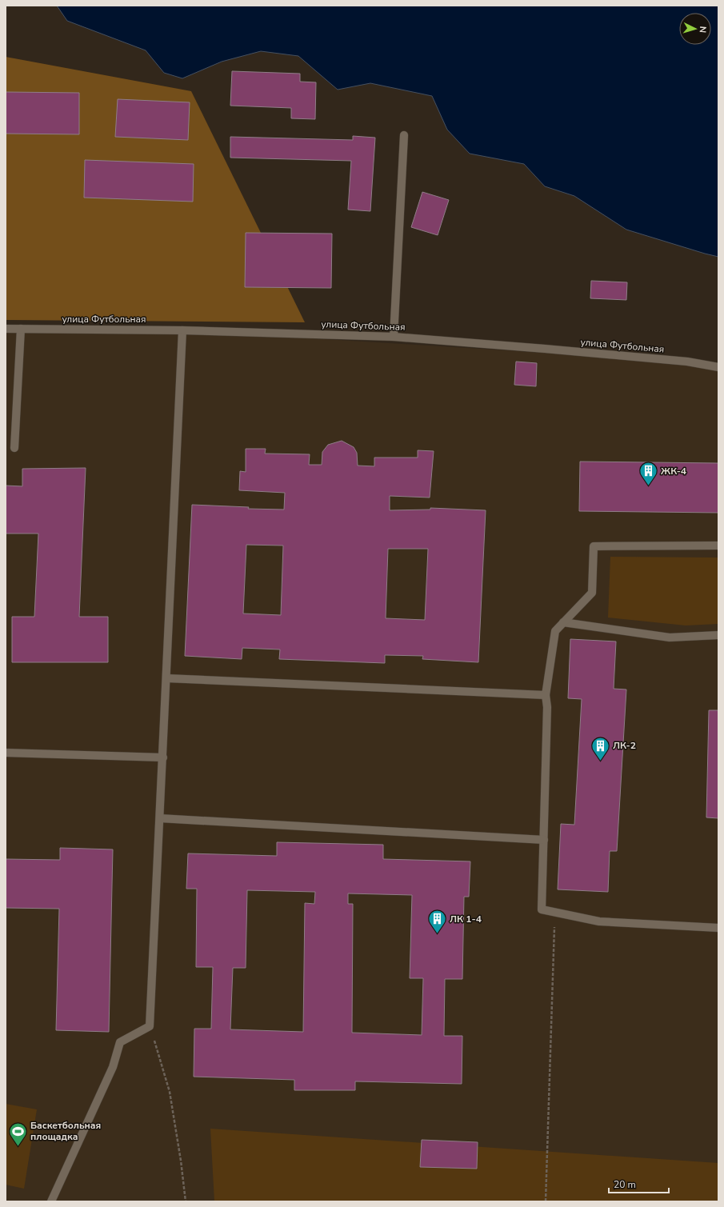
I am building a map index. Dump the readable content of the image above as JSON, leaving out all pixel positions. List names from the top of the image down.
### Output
{
  "streets": {
    "street": ["улица Футбольная"]
  },
  "places": {
    "building": ["ЖК-4", "ЛК-2", "ЛК 1-4"],
    "sports": ["Баскетбольная площадка"]
  },
  "scale_bar": "20 m",
  "north": "right"
}
